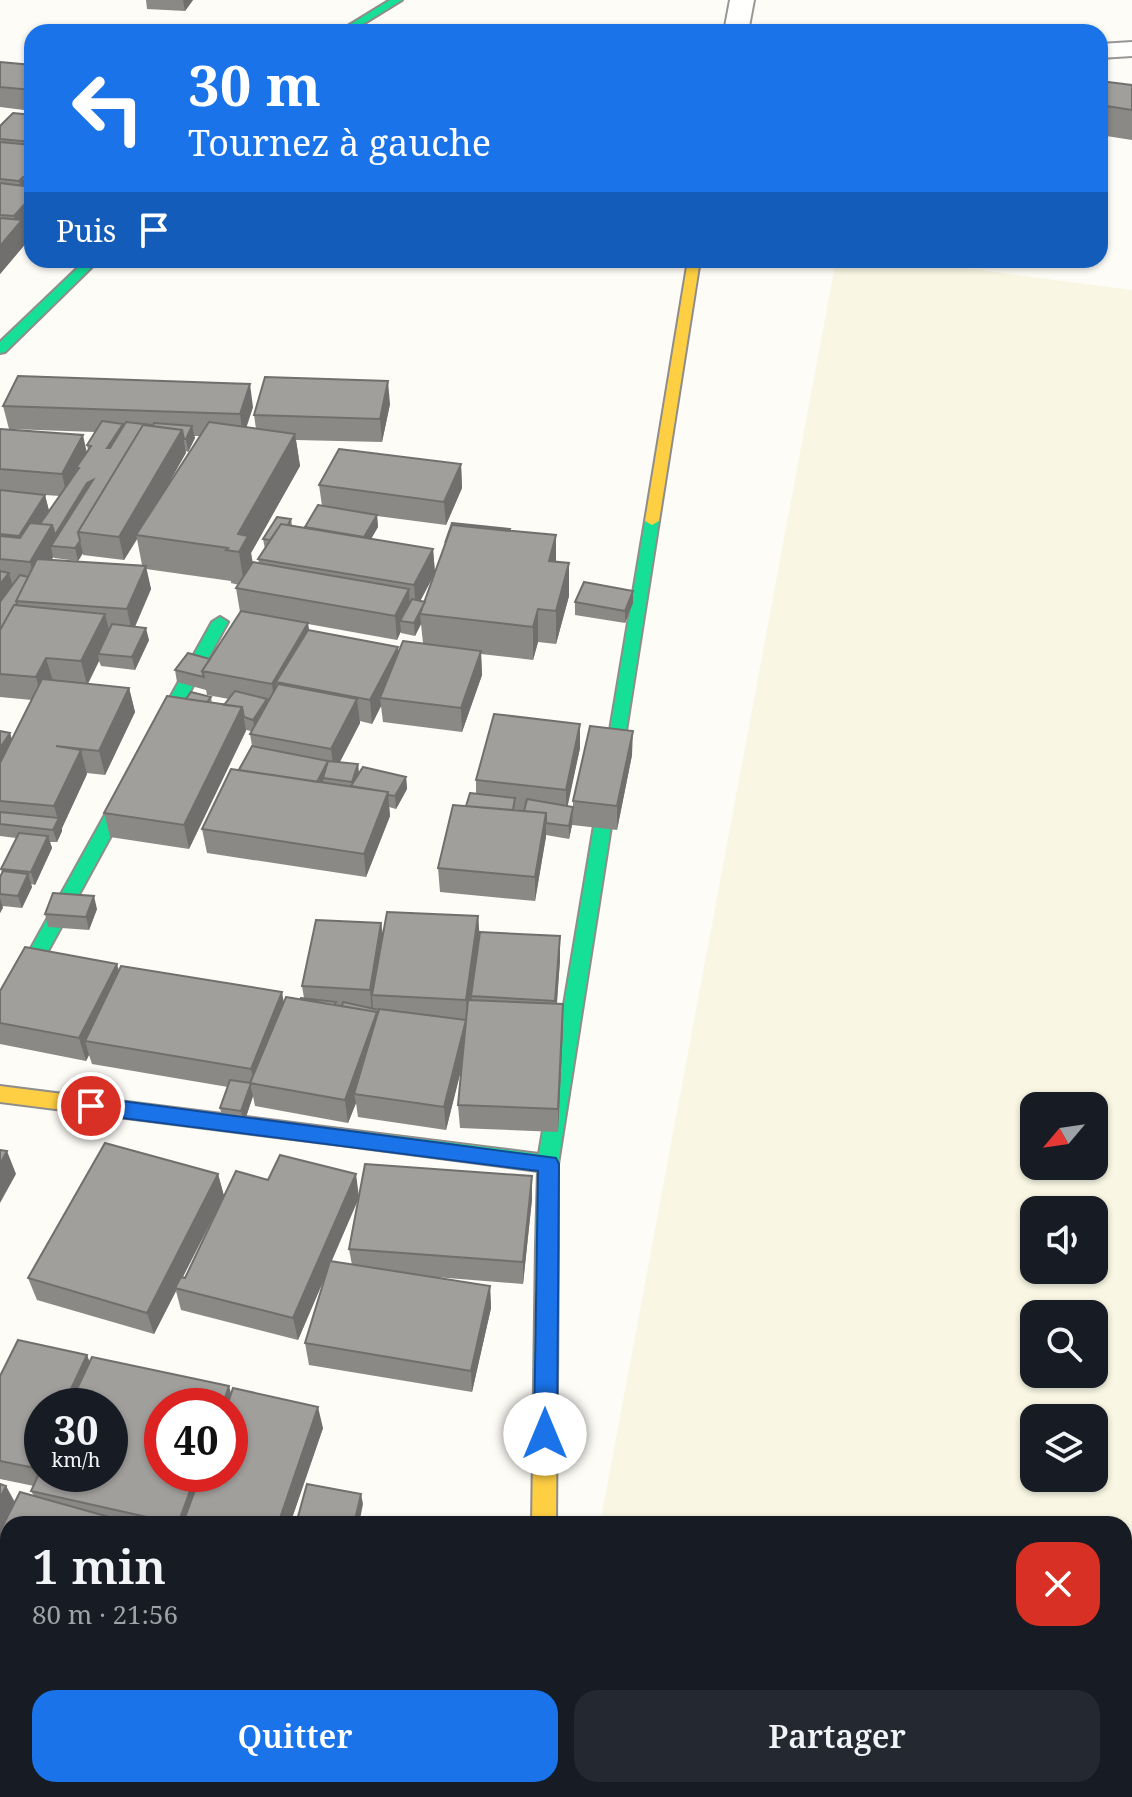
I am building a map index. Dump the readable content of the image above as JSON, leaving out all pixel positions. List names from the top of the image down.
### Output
{
  "north": "bottom left",
  "page": {
    "turn": ["30 m", "Tournez à gauche"],
    "then": "Puis",
    "speed": "30 km/h",
    "limit": "40",
    "heading": ["1 min", "80 m · 21:56"],
    "buttons": ["Quitter", "Partager"]
  }
}
